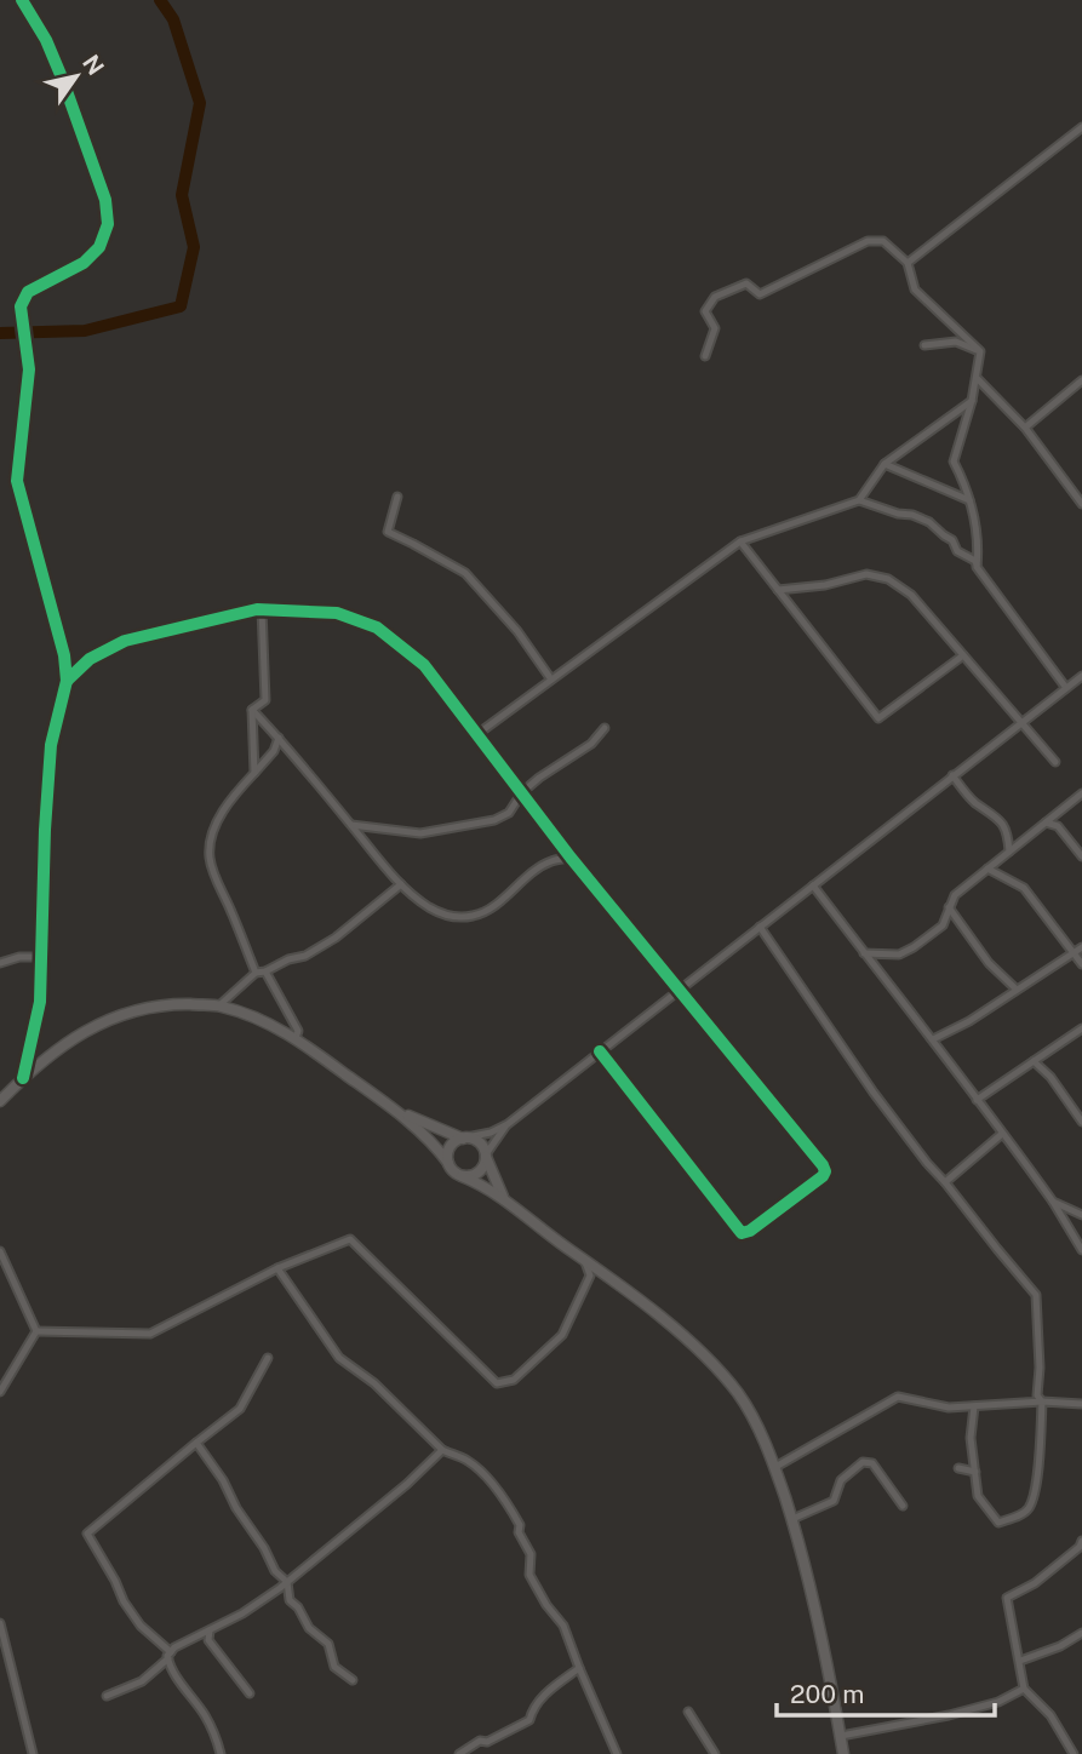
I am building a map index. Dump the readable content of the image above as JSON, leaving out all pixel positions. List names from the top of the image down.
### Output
{
  "scale_bar": "200 m",
  "north": "top right"
}
